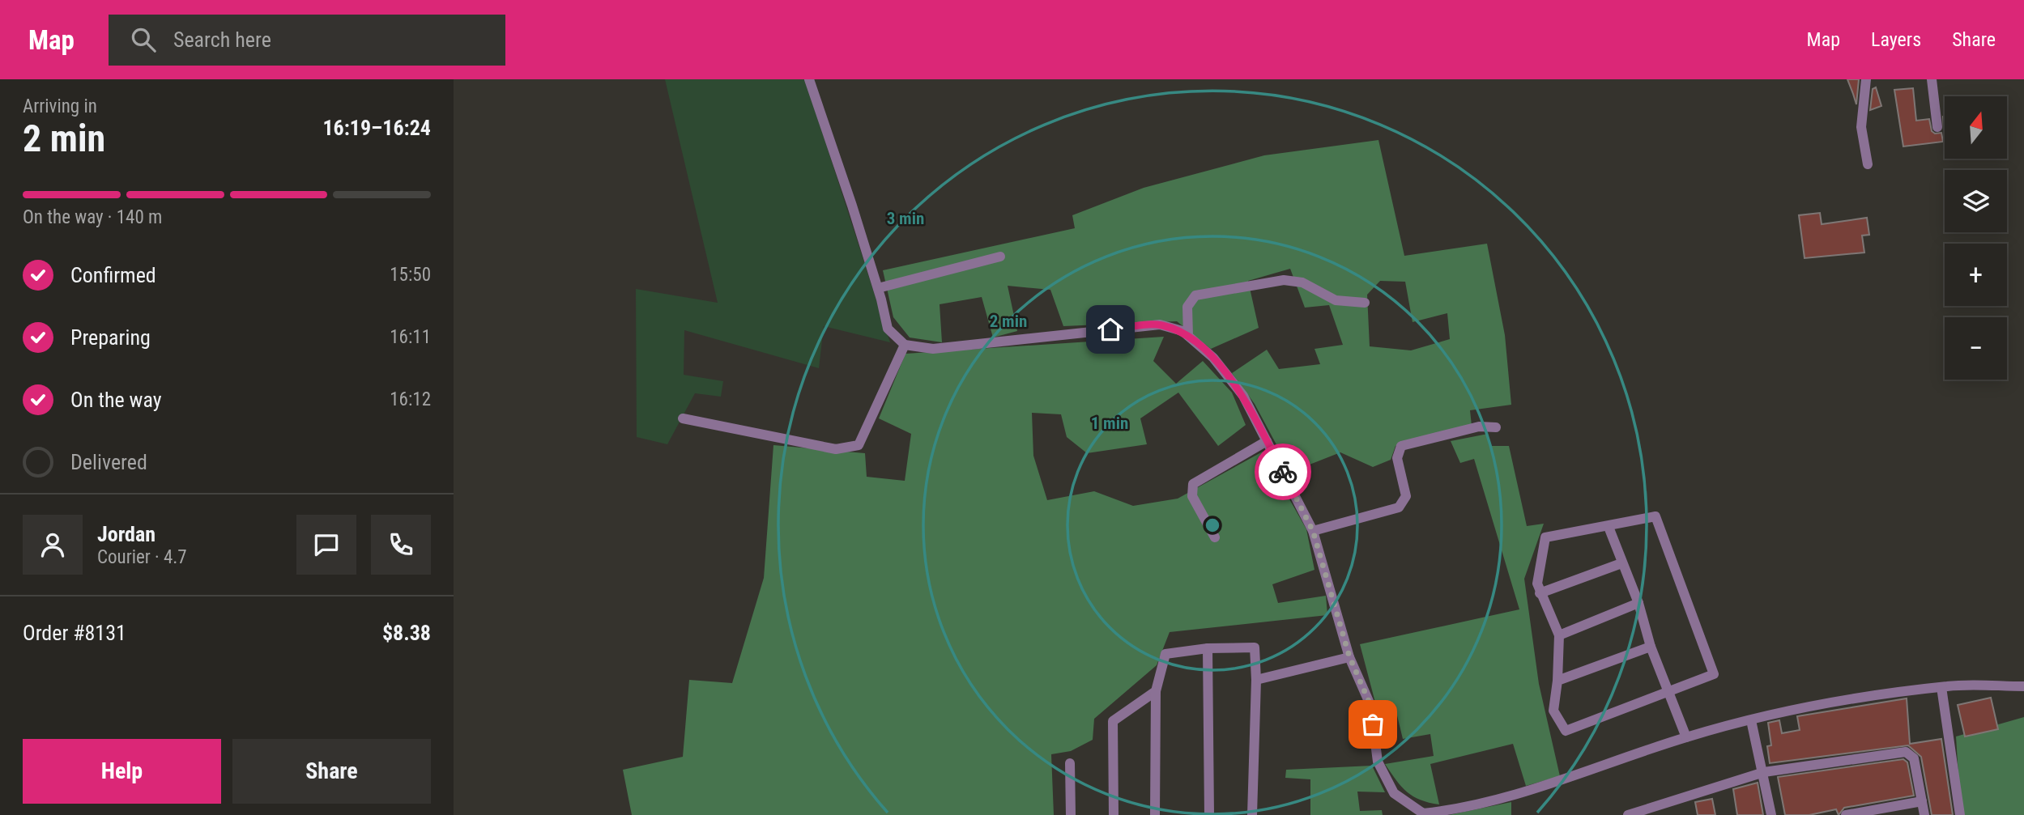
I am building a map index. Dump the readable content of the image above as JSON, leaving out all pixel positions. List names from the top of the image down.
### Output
{
  "north": "top",
  "page": {
    "header": "Map",
    "search": "Search here",
    "nav": ["Map", "Layers", "Share"],
    "heading": ["2 min", "Arriving in", "16:19–16:24"],
    "panel": [
      "Jordan",
      "Courier · 4.7",
      "Order #8131",
      "$8.38"
    ],
    "map_buttons": ["+", "−"],
    "bar": "On the way · 140 m",
    "list": [
      ["Confirmed", "15:50"],
      ["Preparing", "16:11"],
      ["On the way", "16:12"],
      "Delivered"
    ],
    "buttons": ["Help", "Share"]
  },
  "rings": ["3 min", "2 min", "1 min"]
}
